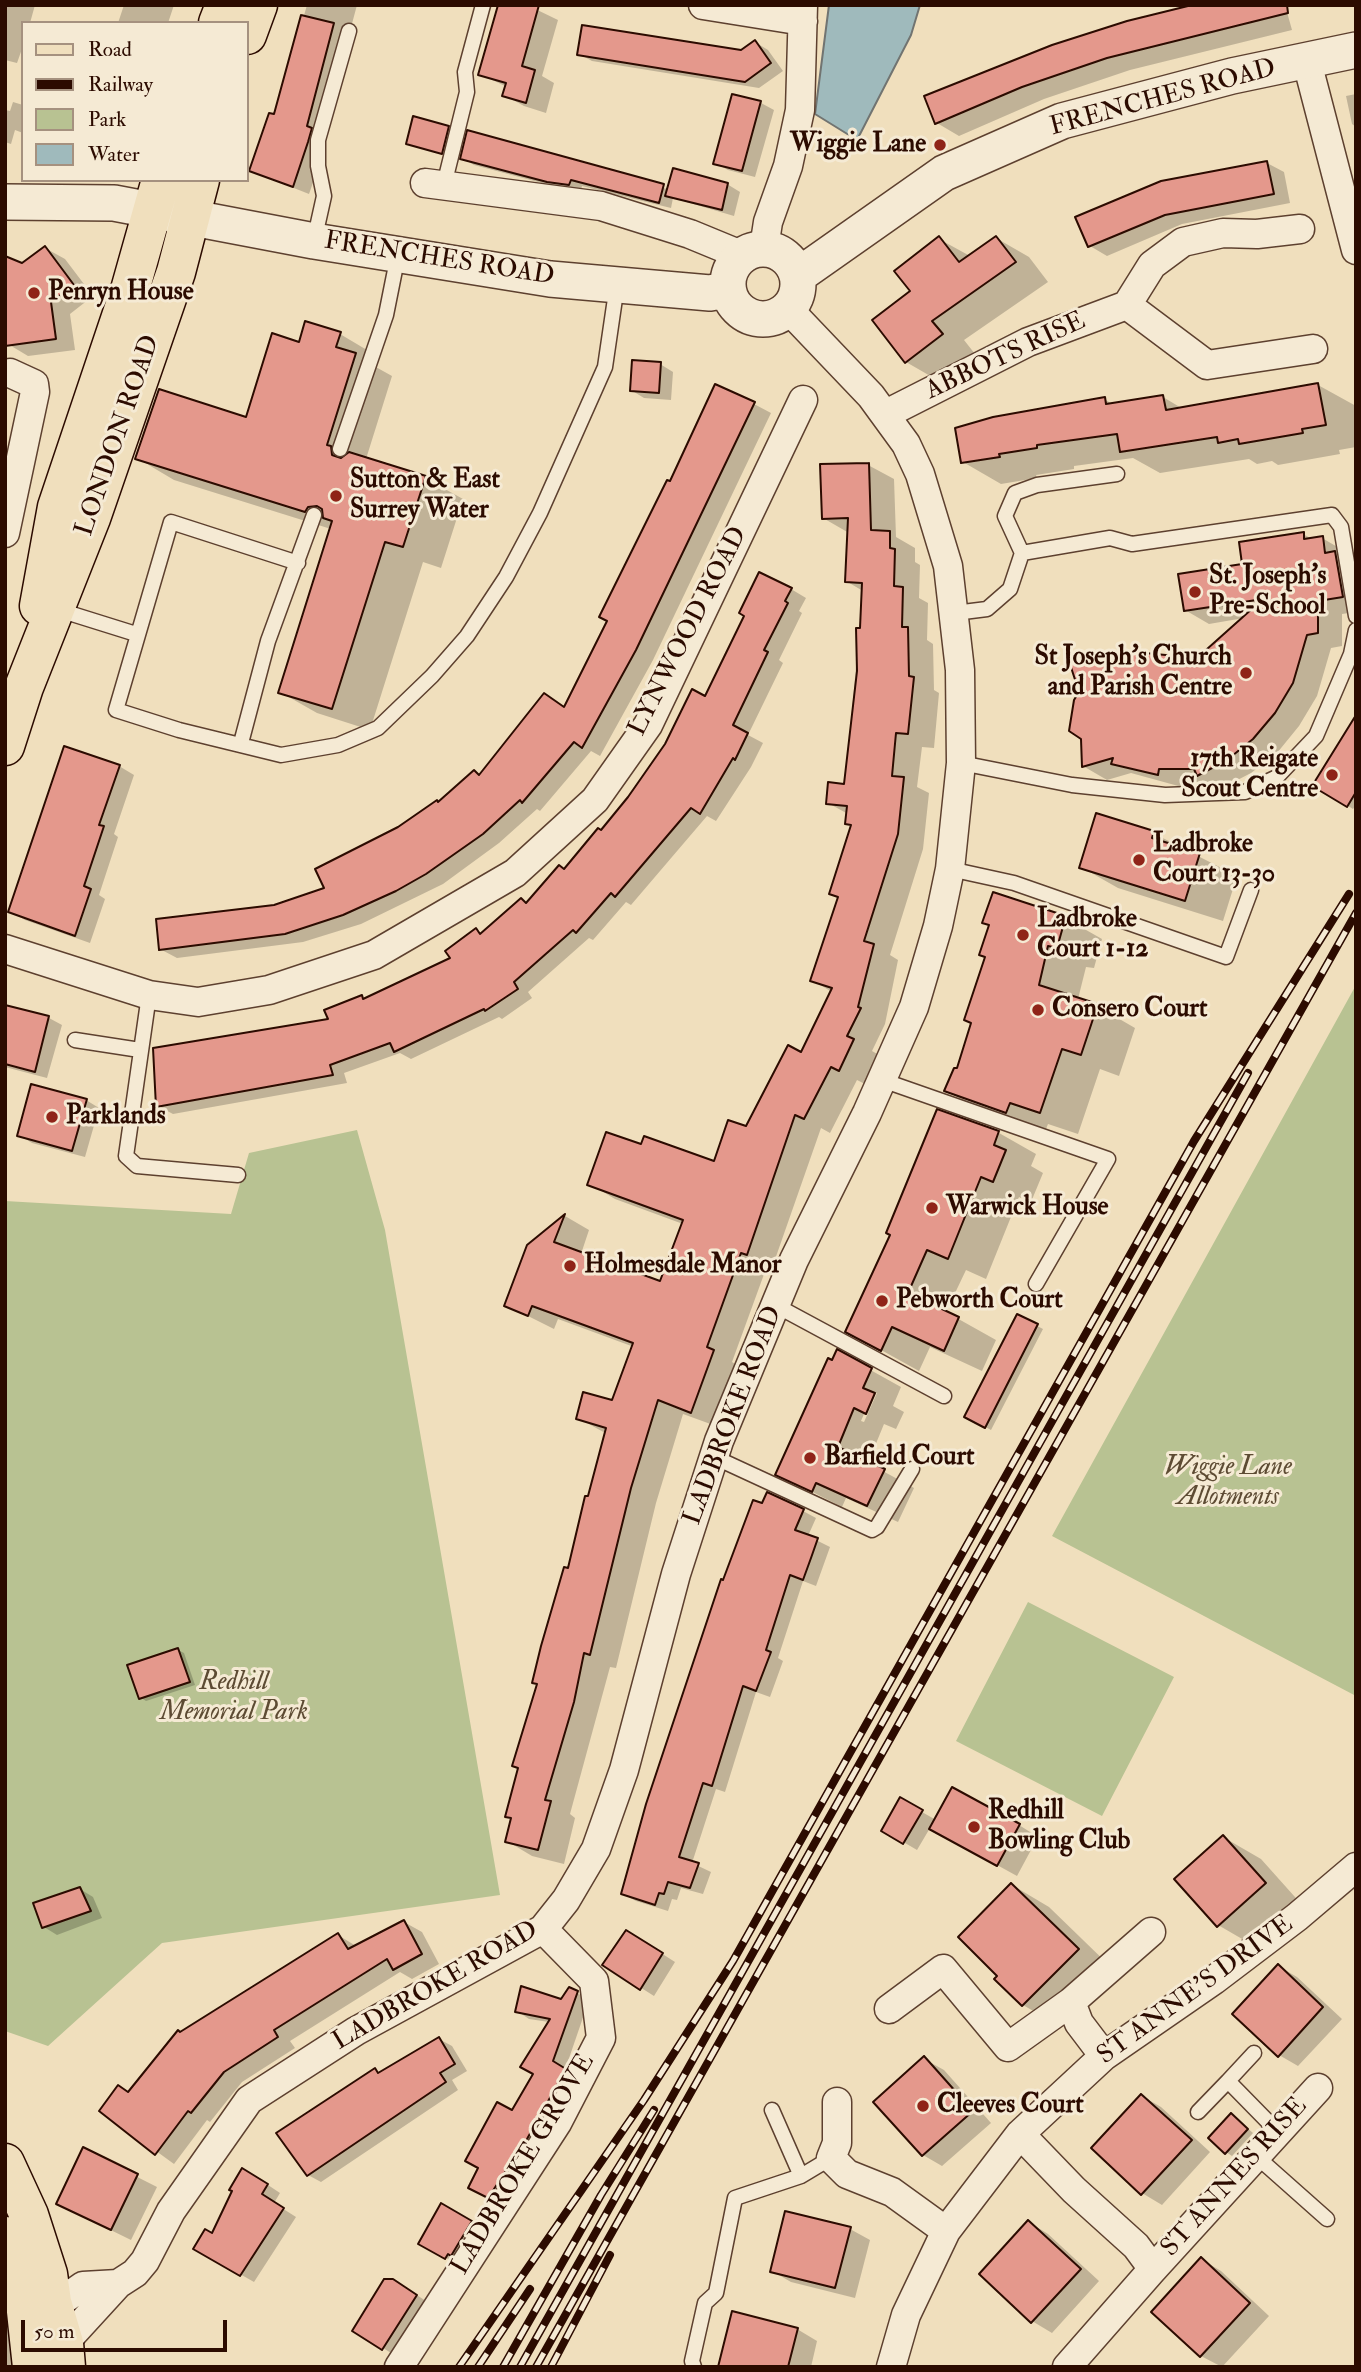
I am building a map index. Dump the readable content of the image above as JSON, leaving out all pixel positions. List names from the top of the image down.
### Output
{
  "streets": {
    "main road": ["LONDON ROAD"],
    "street": [
      "FRENCHES ROAD",
      "ABBOTS RISE",
      "LYNWOOD ROAD",
      "LADBROKE ROAD",
      "ST ANNE'S DRIVE",
      "LADBROKE GROVE",
      "ST ANNES RISE"
    ]
  },
  "crossings": [
    ["FRENCHES ROAD", "LONDON ROAD"],
    ["FRENCHES ROAD", "LADBROKE ROAD"],
    ["ABBOTS RISE", "LADBROKE ROAD"],
    ["LADBROKE ROAD", "LADBROKE GROVE"],
    ["ST ANNE'S DRIVE", "ST ANNES RISE"]
  ],
  "parks": ["Wiggie Lane Allotments", "Redhill Memorial Park"],
  "places": [
    "Wiggie Lane",
    "Penryn House",
    "Sutton & East Surrey Water",
    "St. Joseph's Pre-School",
    "St Joseph's Church and Parish Centre",
    "17th Reigate Scout Centre",
    "Ladbroke Court 13-30",
    "Ladbroke Court 1-12",
    "Consero Court",
    "Parklands",
    "Warwick House",
    "Holmesdale Manor",
    "Pebworth Court",
    "Barfield Court",
    "Redhill Bowling Club",
    "Cleeves Court"
  ],
  "legend": [
    "Road",
    "Railway",
    "Park",
    "Water"
  ],
  "scale_bar": "50 m"
}
